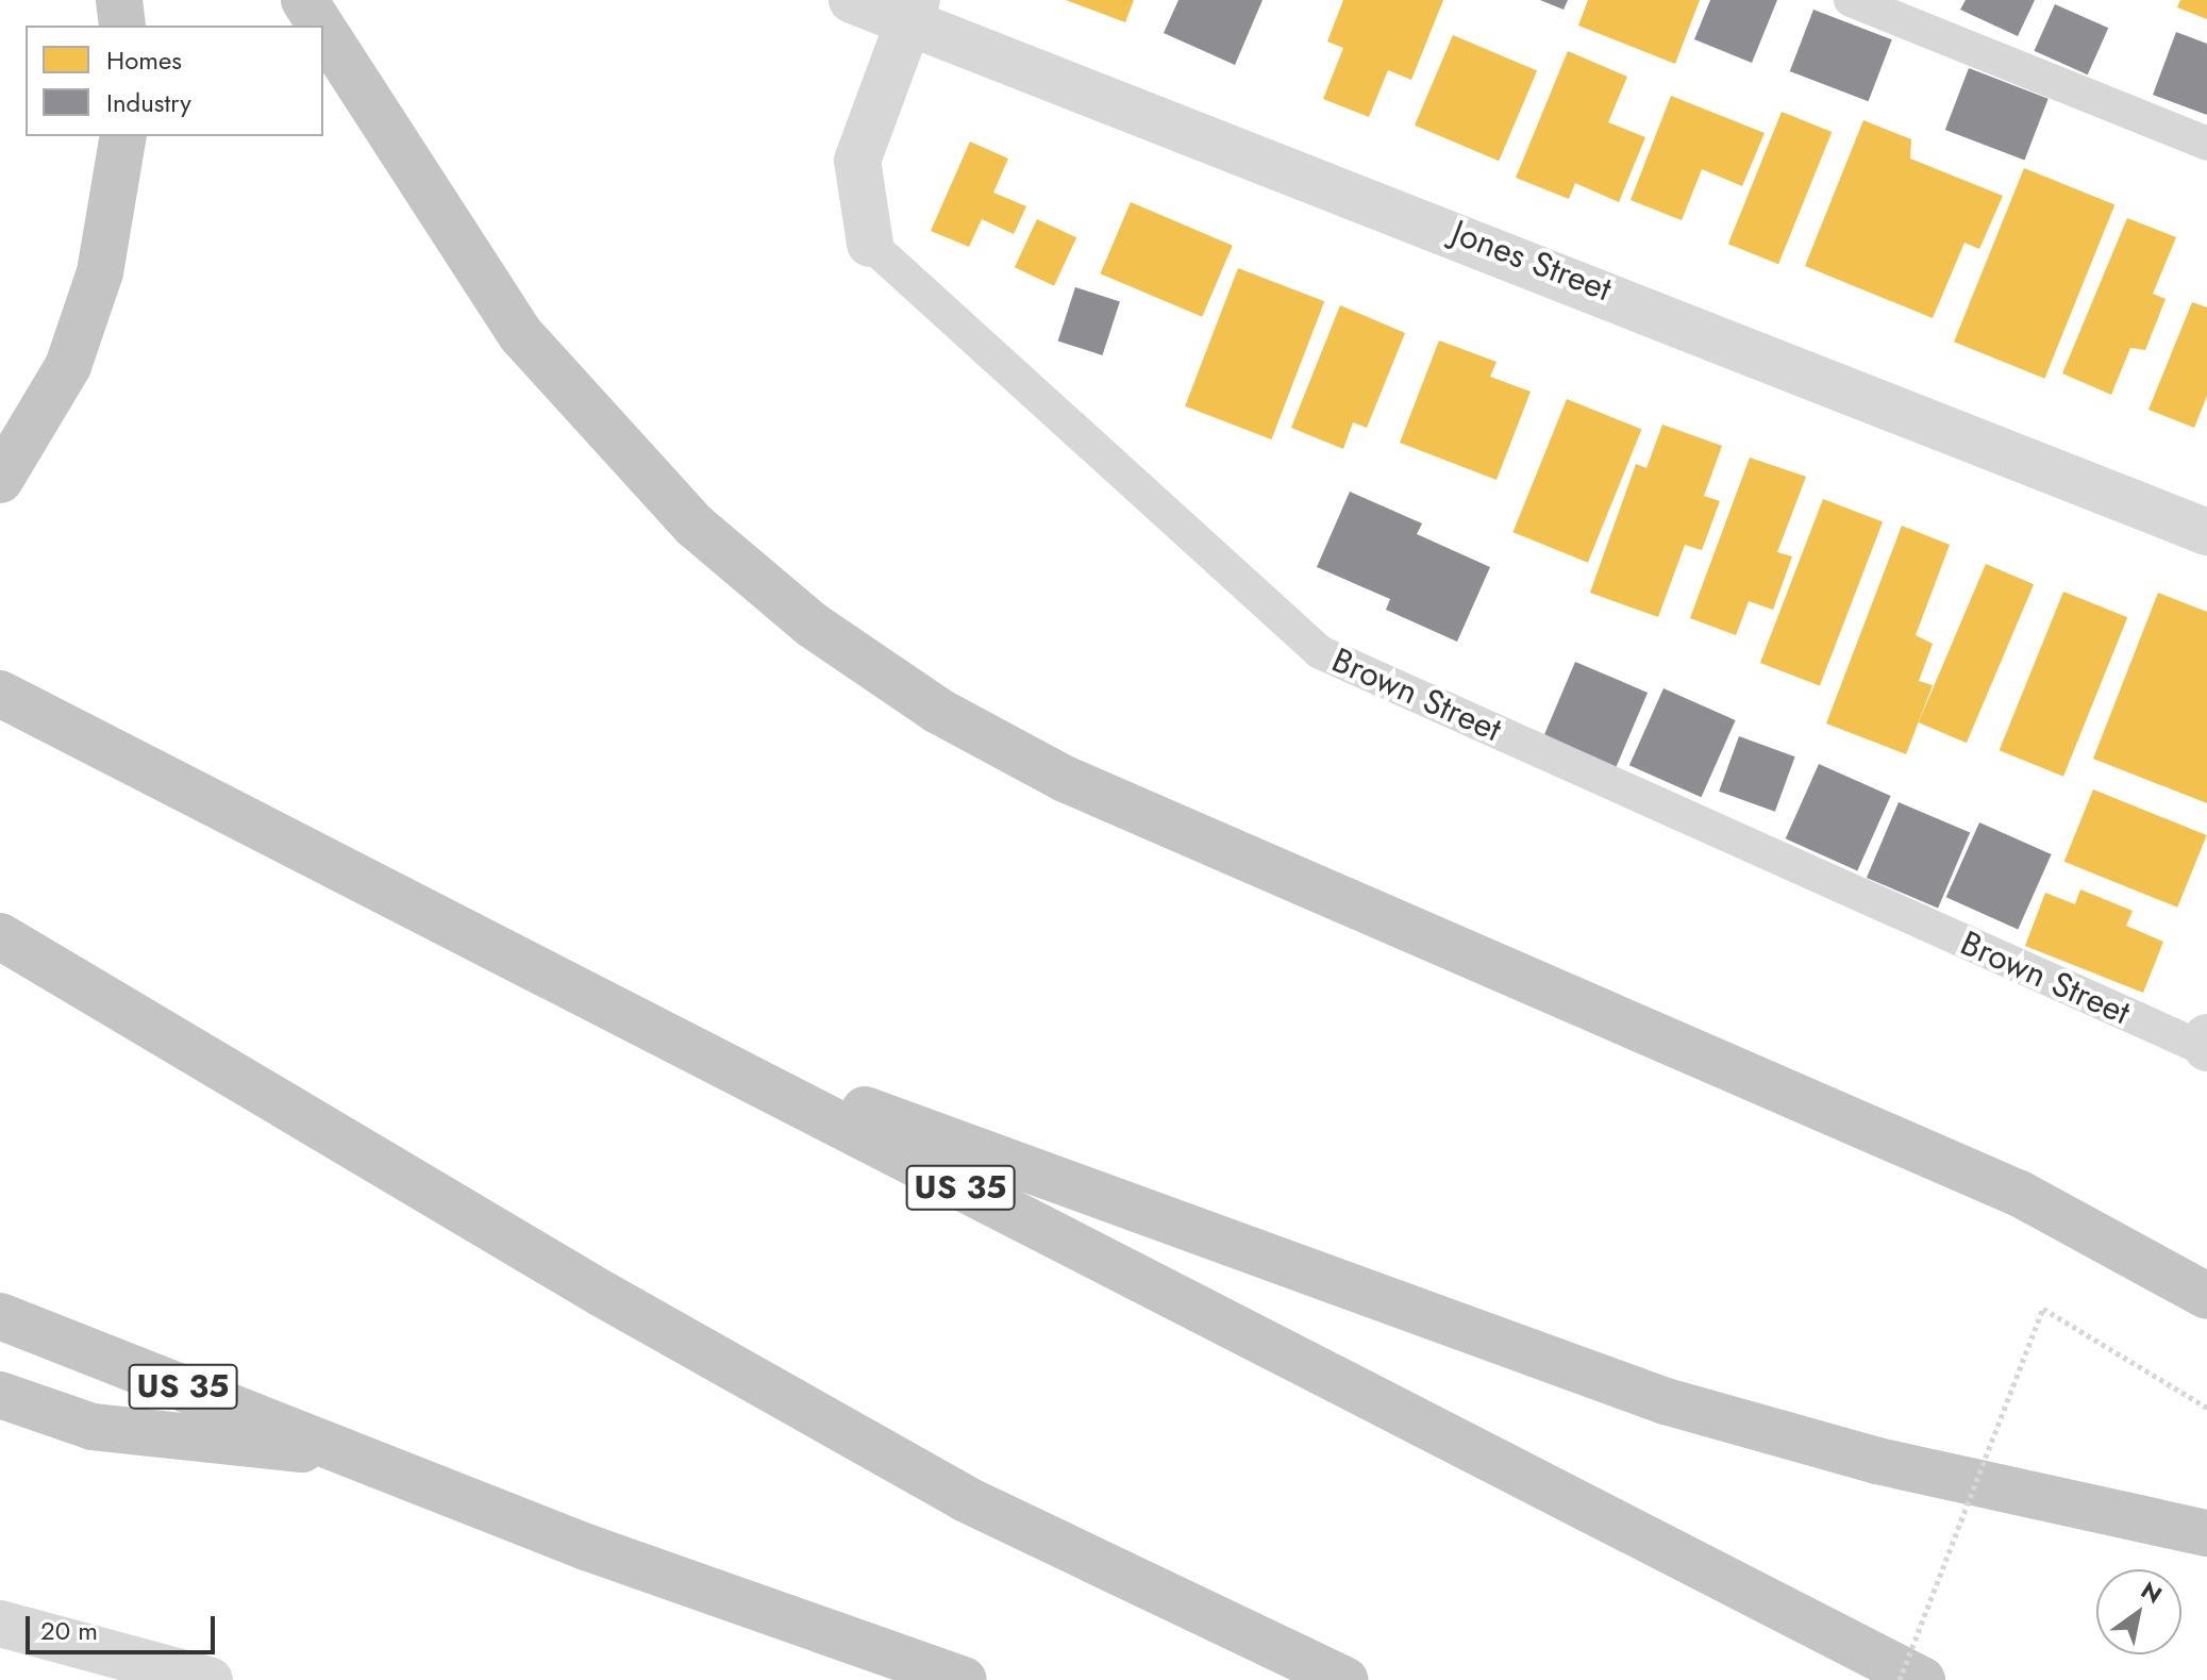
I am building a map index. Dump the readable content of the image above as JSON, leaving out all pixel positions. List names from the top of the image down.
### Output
{
  "streets": {
    "highway": ["US 35"],
    "street": ["Jones Street", "Brown Street"]
  },
  "crossings": [
    ["Jones Street", "Brown Street"]
  ],
  "legend": ["Homes", "Industry"],
  "scale_bar": "20 m",
  "north": "top right"
}
